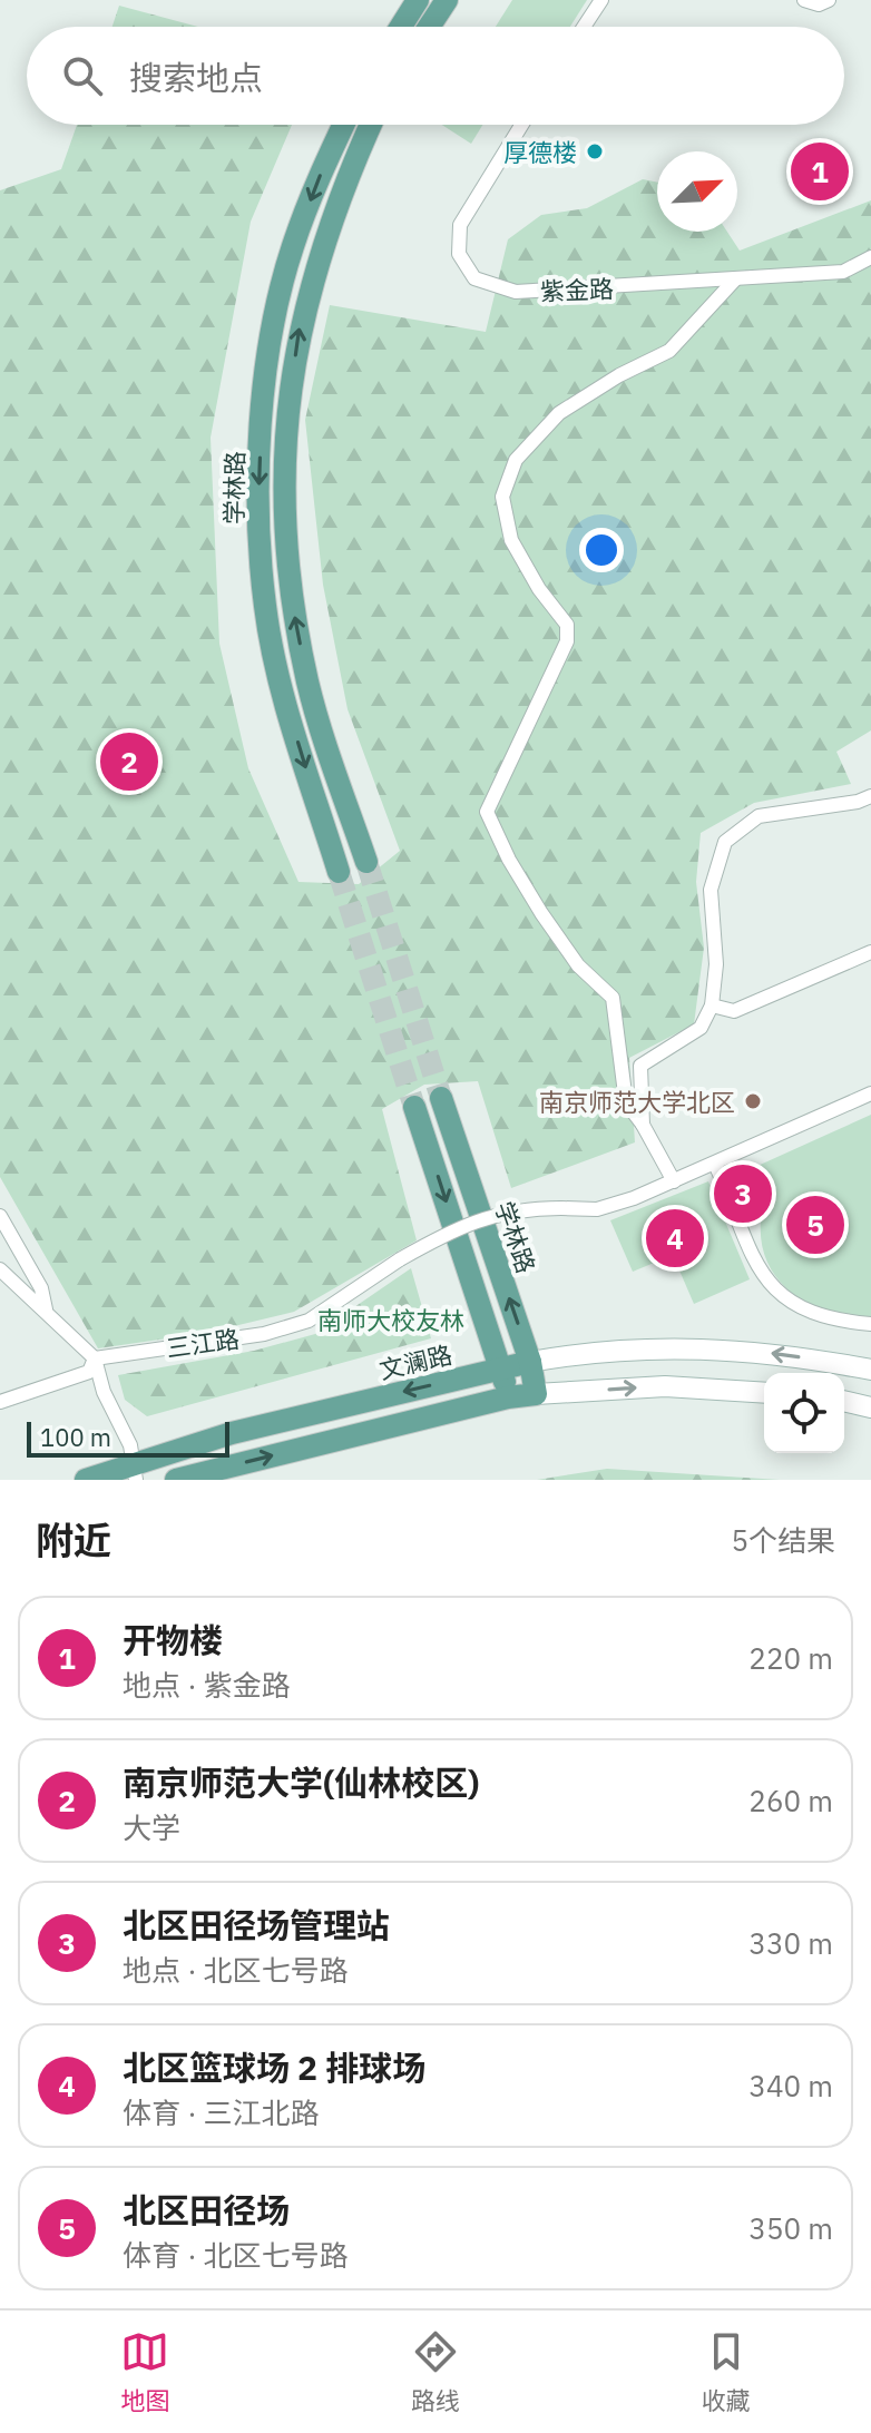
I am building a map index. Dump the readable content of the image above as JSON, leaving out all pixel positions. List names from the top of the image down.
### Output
{
  "streets": {
    "main road": ["学林路", "文澜路"],
    "street": ["紫金路", "三江路"]
  },
  "crossings": [
    ["学林路", "三江路"],
    ["学林路", "文澜路"]
  ],
  "parks": ["南师大校友林"],
  "places": ["厚德楼", "南京师范大学北区"],
  "scale_bar": "100 m",
  "north": "top right",
  "page": {
    "search": "搜索地点",
    "pins": [
      "1",
      "2",
      "3",
      "5",
      "4"
    ],
    "scale": "100 m",
    "heading": ["附近", "5个结果"],
    "list": [
      {
        "mark": "1",
        "name": "开物楼",
        "note": "地点 · 紫金路",
        "value": "220 m"
      },
      {
        "mark": "2",
        "name": "南京师范大学(仙林校区)",
        "note": "大学",
        "value": "260 m"
      },
      {
        "mark": "3",
        "name": "北区田径场管理站",
        "note": "地点 · 北区七号路",
        "value": "330 m"
      },
      {
        "mark": "4",
        "name": "北区篮球场 2 排球场",
        "note": "体育 · 三江北路",
        "value": "340 m"
      },
      {
        "mark": "5",
        "name": "北区田径场",
        "note": "体育 · 北区七号路",
        "value": "350 m"
      }
    ],
    "nav": ["地图", "路线", "收藏"]
  }
}
